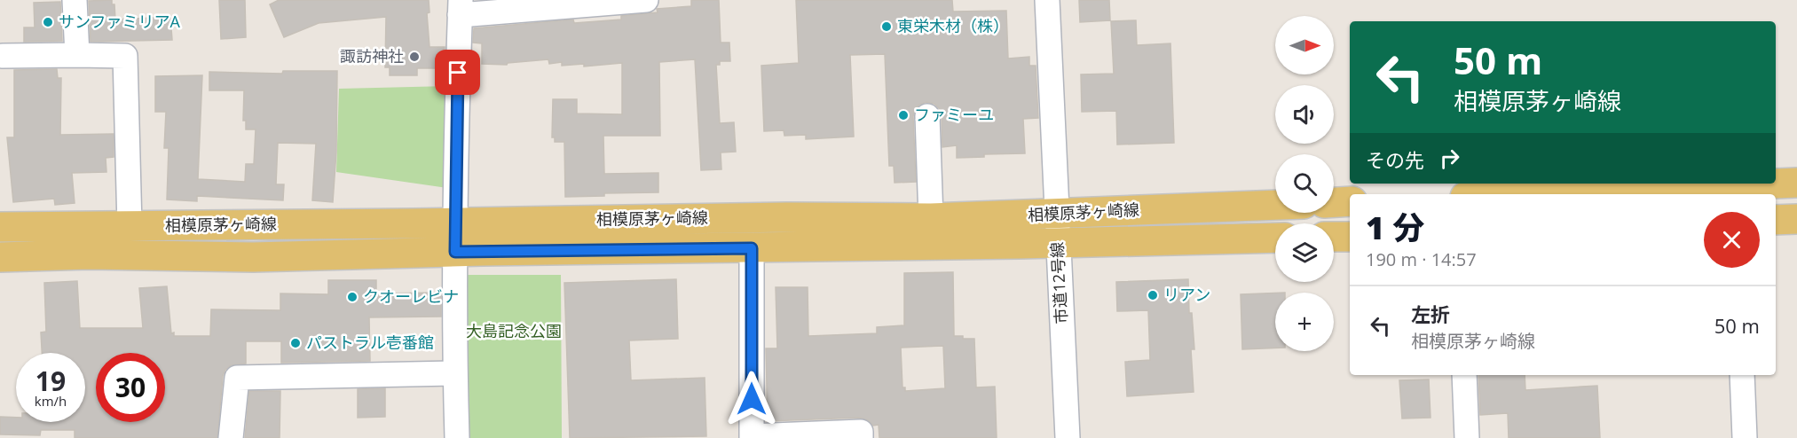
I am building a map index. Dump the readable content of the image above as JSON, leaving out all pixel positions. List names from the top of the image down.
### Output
{
  "streets": {
    "main road": ["相模原茅ヶ崎線"],
    "street": ["市道12号線"]
  },
  "crossings": [
    ["相模原茅ヶ崎線", "市道12号線"]
  ],
  "parks": ["大島記念公園"],
  "places": [
    "サンファミリアA",
    "東栄木材（株）",
    "諏訪神社",
    "ファミーユ",
    "リアン",
    "クオーレビナ",
    "パストラル壱番館"
  ],
  "north": "right",
  "page": {
    "map_buttons": "+",
    "turn": ["50 m", "相模原茅ヶ崎線"],
    "then": "その先",
    "heading": ["1 分", "190 m · 14:57"],
    "list": [
      {
        "name": "左折",
        "note": "相模原茅ヶ崎線",
        "value": "50 m"
      }
    ],
    "speed": "19 km/h",
    "limit": "30"
  }
}
